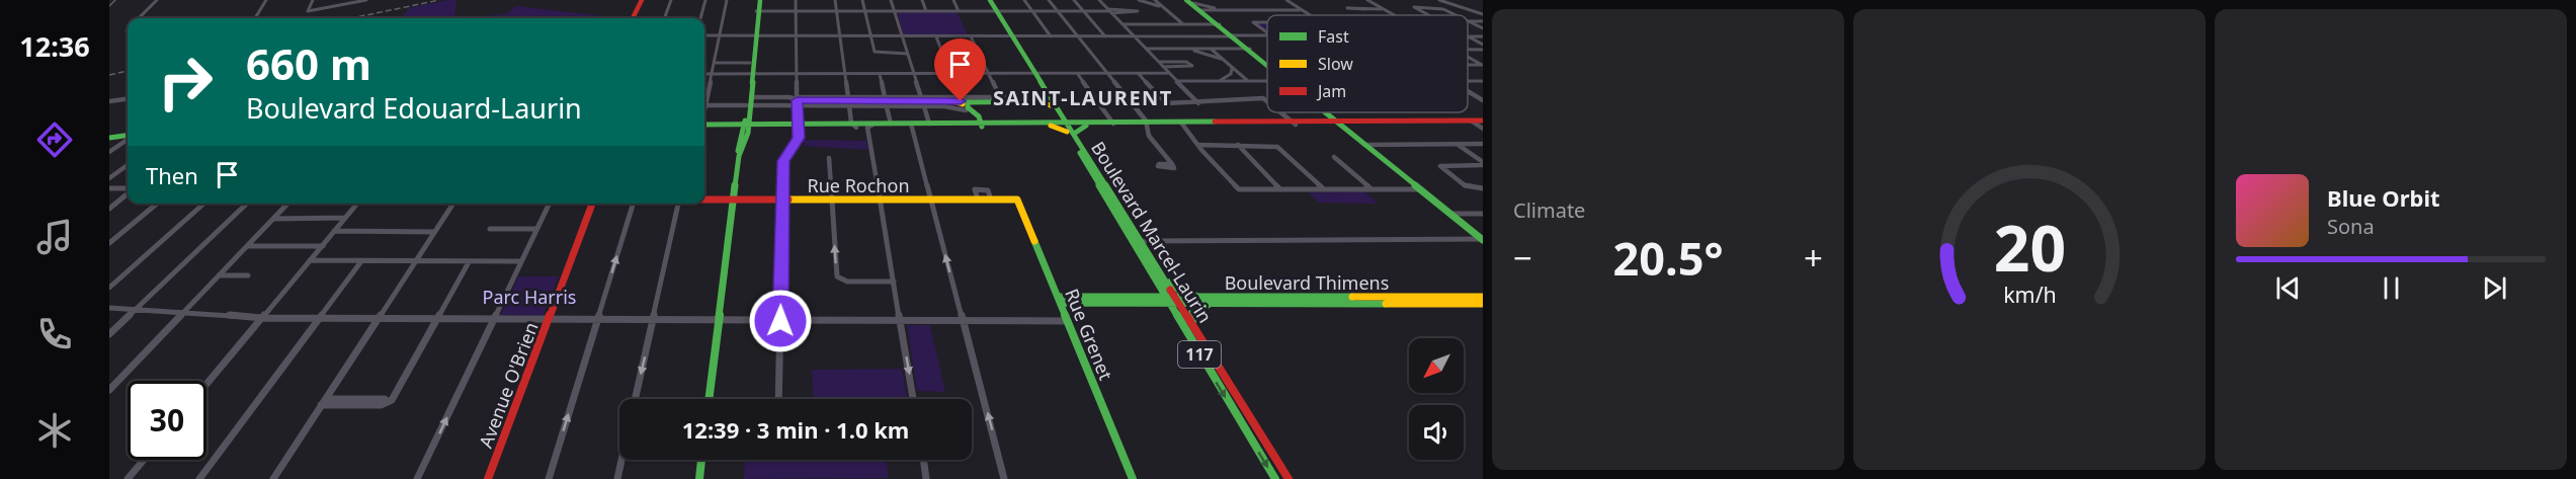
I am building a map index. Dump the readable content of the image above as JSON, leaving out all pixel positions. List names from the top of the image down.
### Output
{
  "streets": {
    "street": [
      "Rue Rochon",
      "Boulevard Marcel-Laurin",
      "Boulevard Thimens",
      "Rue Grenet",
      "117",
      "Avenue O'Brien"
    ]
  },
  "crossings": [
    ["Rue Rochon", "Rue Grenet"],
    ["Boulevard Marcel-Laurin", "Boulevard Thimens"],
    ["Boulevard Thimens", "Rue Grenet"]
  ],
  "districts": ["SAINT-LAURENT"],
  "parks": ["Parc Harris"],
  "legend": ["Fast", "Slow", "Jam"],
  "north": "bottom left",
  "page": {
    "tabs": "12:36",
    "tile": "Climate",
    "turn": ["660 m", "Boulevard Edouard-Laurin"],
    "then": "Then",
    "song": ["Blue Orbit", "Sona"],
    "heat": ["−", "20.5°", "+"],
    "limit": "30",
    "trip": "12:39 · 3 min · 1.0 km",
    "gauge": ["20", "km/h"]
  }
}
